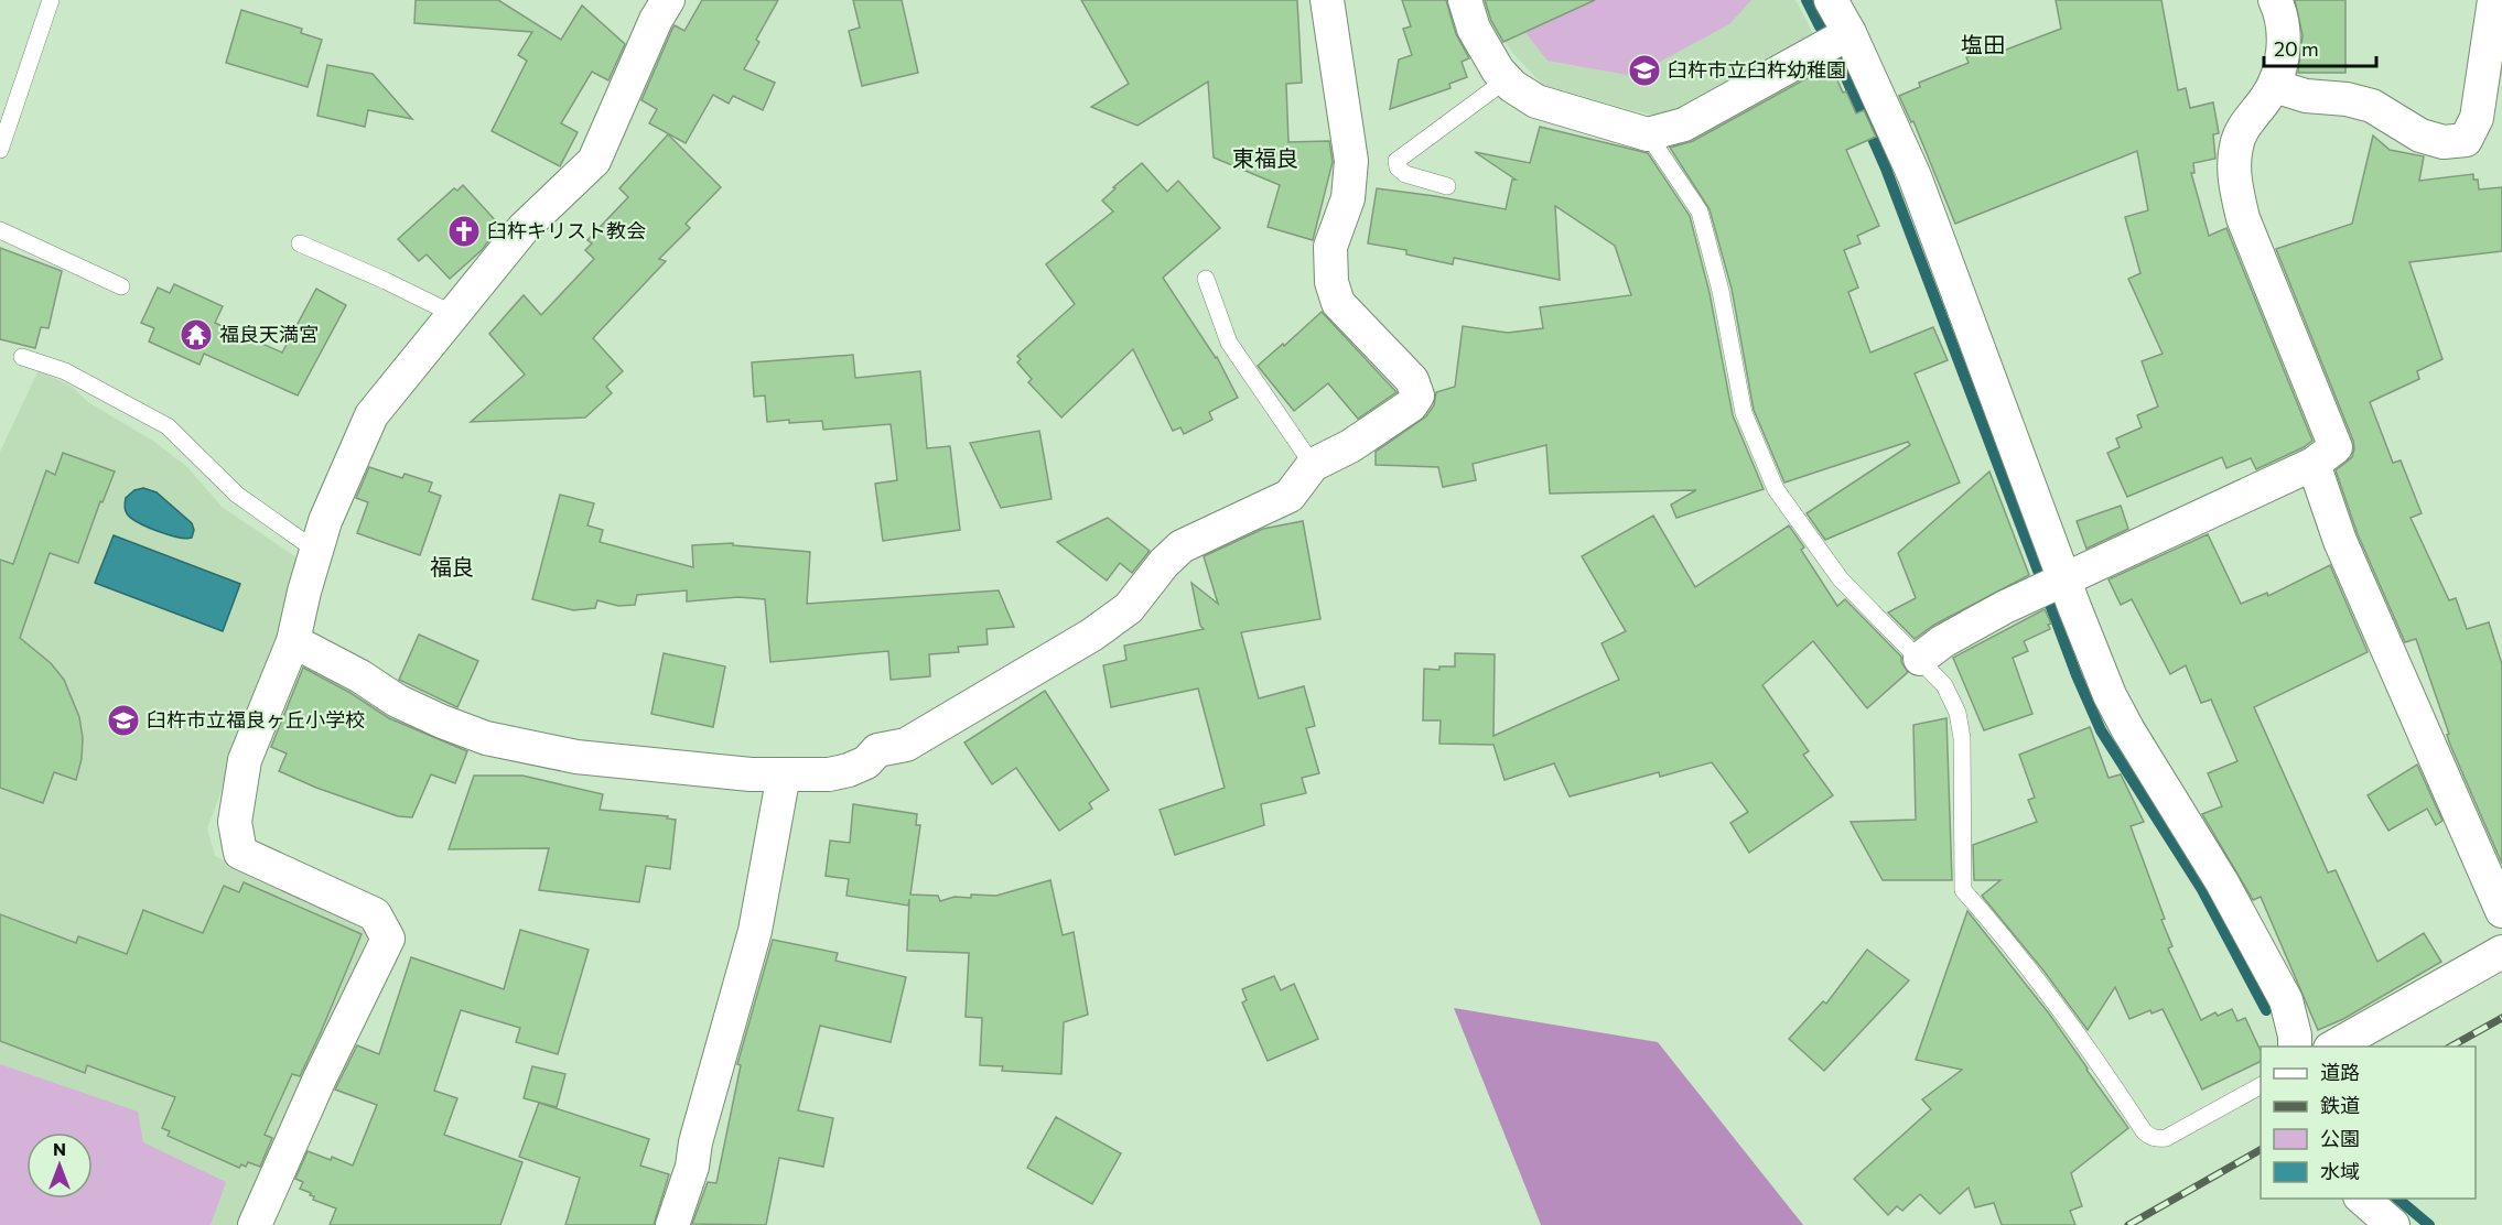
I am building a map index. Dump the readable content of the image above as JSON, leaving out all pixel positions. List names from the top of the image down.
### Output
{
  "districts": ["塩田", "東福良", "福良"],
  "places": {
    "school or university": ["臼杵市立臼杵幼稚園", "臼杵市立福良ヶ丘小学校"],
    "church": ["臼杵キリスト教会"],
    "temple": ["福良天満宮"]
  },
  "legend": [
    "道路",
    "鉄道",
    "公園",
    "水域"
  ],
  "scale_bar": "20 m",
  "north": "top"
}
